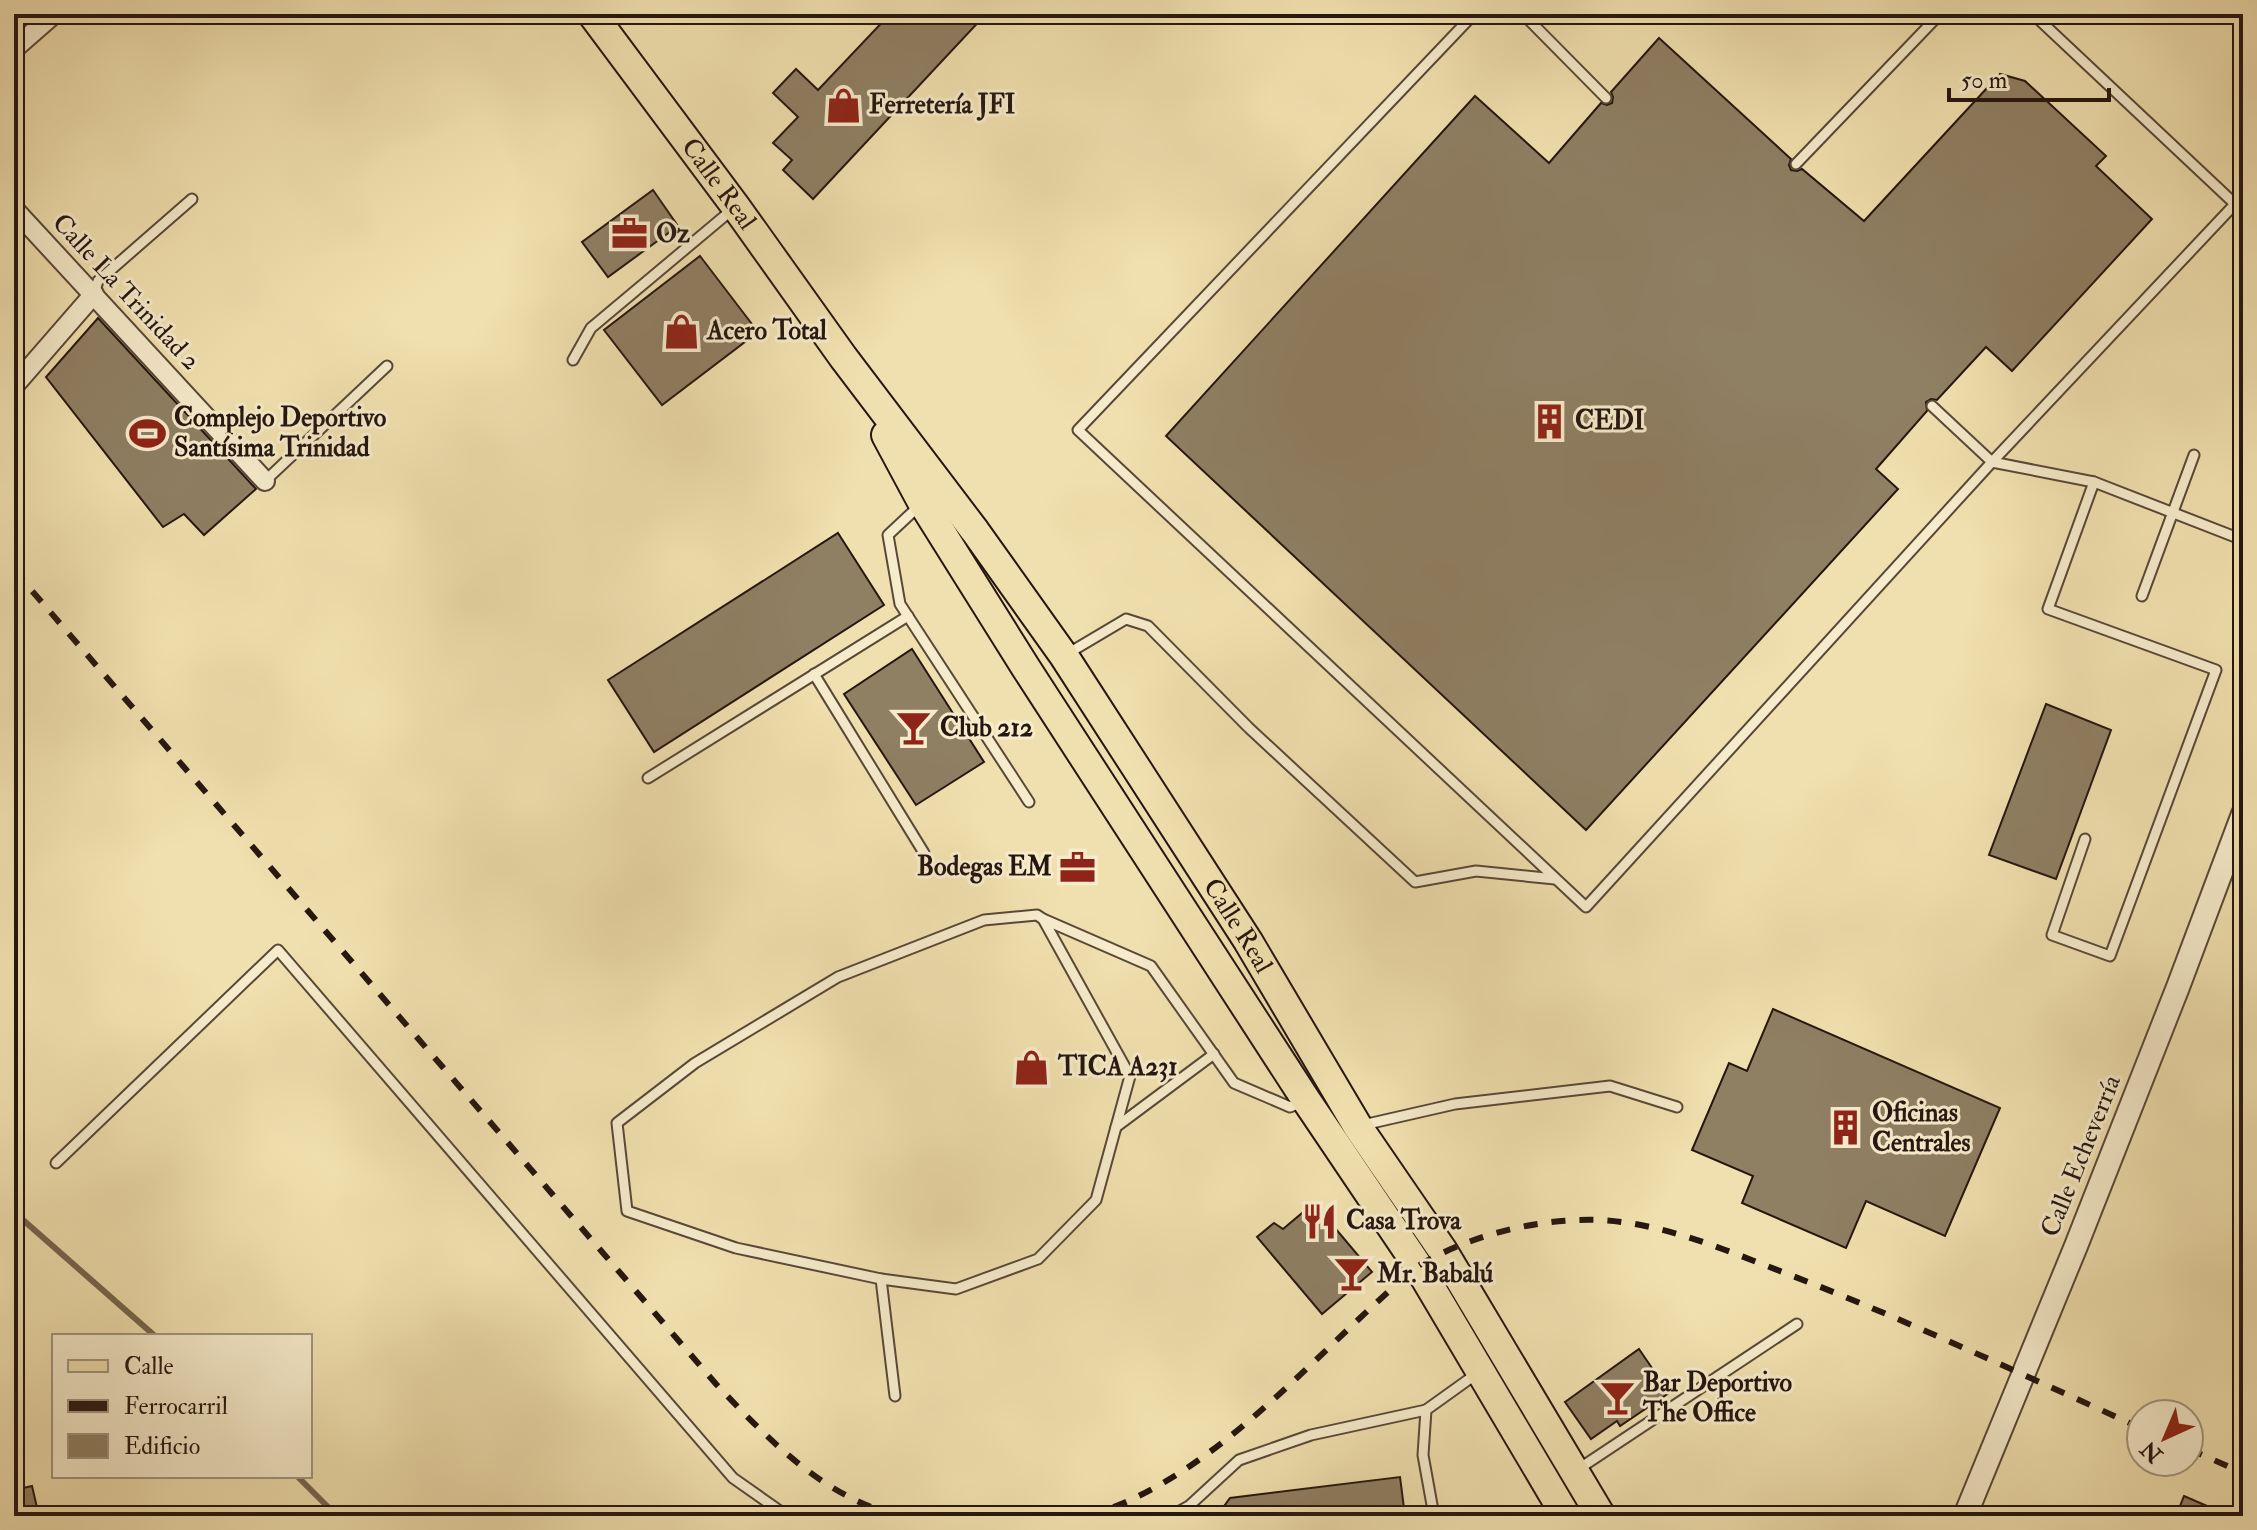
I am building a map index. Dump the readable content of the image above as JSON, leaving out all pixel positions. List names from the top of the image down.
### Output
{
  "streets": {
    "main road": ["Calle Real"],
    "street": ["Calle La Trinidad 2", "Calle Echeverría"]
  },
  "places": {
    "shop": ["Ferretería JFI", "Acero Total", "TICA A231"],
    "office": ["Oz", "Bodegas EM"],
    "building": ["CEDI", "Oficinas Centrales"],
    "sports": ["Complejo Deportivo Santísima Trinidad"],
    "bar": ["Club 212", "Mr. Babalú", "Bar Deportivo The Office"],
    "restaurant": ["Casa Trova"]
  },
  "legend": ["Calle", "Ferrocarril", "Edificio"],
  "scale_bar": "50 m",
  "north": "bottom left"
}
